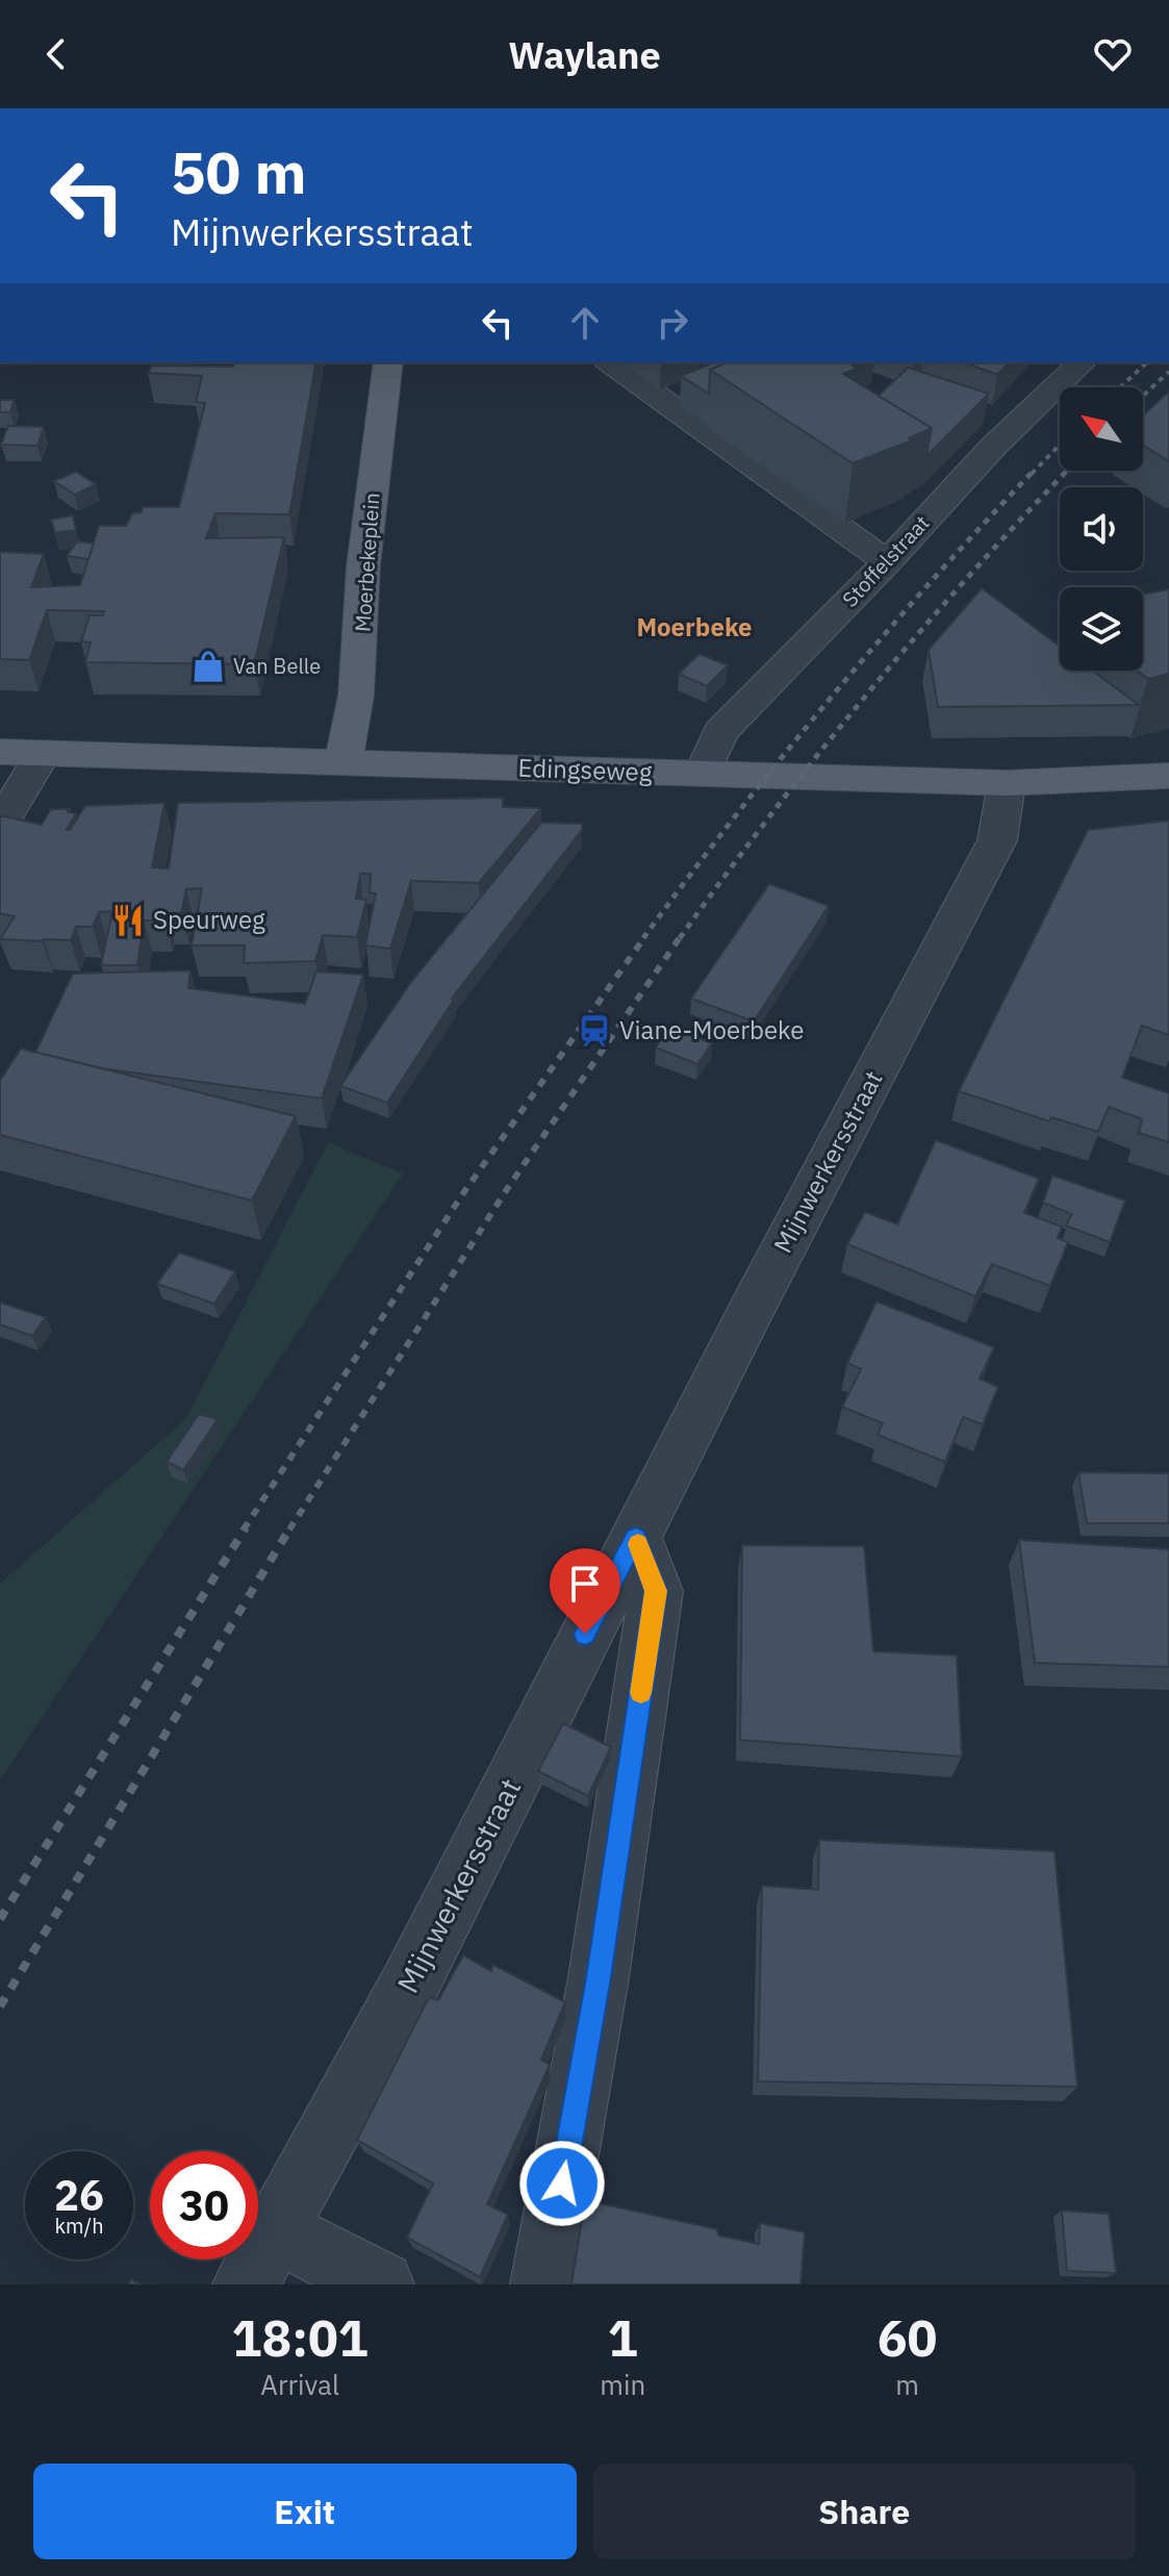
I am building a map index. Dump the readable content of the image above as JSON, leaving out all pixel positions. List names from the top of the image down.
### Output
{
  "streets": {
    "main road": ["Moerbekeplein", "Edingseweg"],
    "street": ["Stoffelstraat", "Mijnwerkersstraat"]
  },
  "crossings": [
    ["Stoffelstraat", "Edingseweg"],
    ["Moerbekeplein", "Edingseweg"],
    ["Edingseweg", "Mijnwerkersstraat"]
  ],
  "districts": ["Moerbeke"],
  "places": {
    "shop": ["Van Belle"],
    "restaurant": ["Speurweg"],
    "station": ["Viane-Moerbeke"]
  },
  "north": "top left",
  "page": {
    "header": "Waylane",
    "turn": ["50 m", "Mijnwerkersstraat"],
    "speed": "26 km/h",
    "limit": "30",
    "eta": [
      "18:01",
      "Arrival",
      "1",
      "min",
      "60",
      "m"
    ],
    "buttons": ["Exit", "Share"]
  }
}
